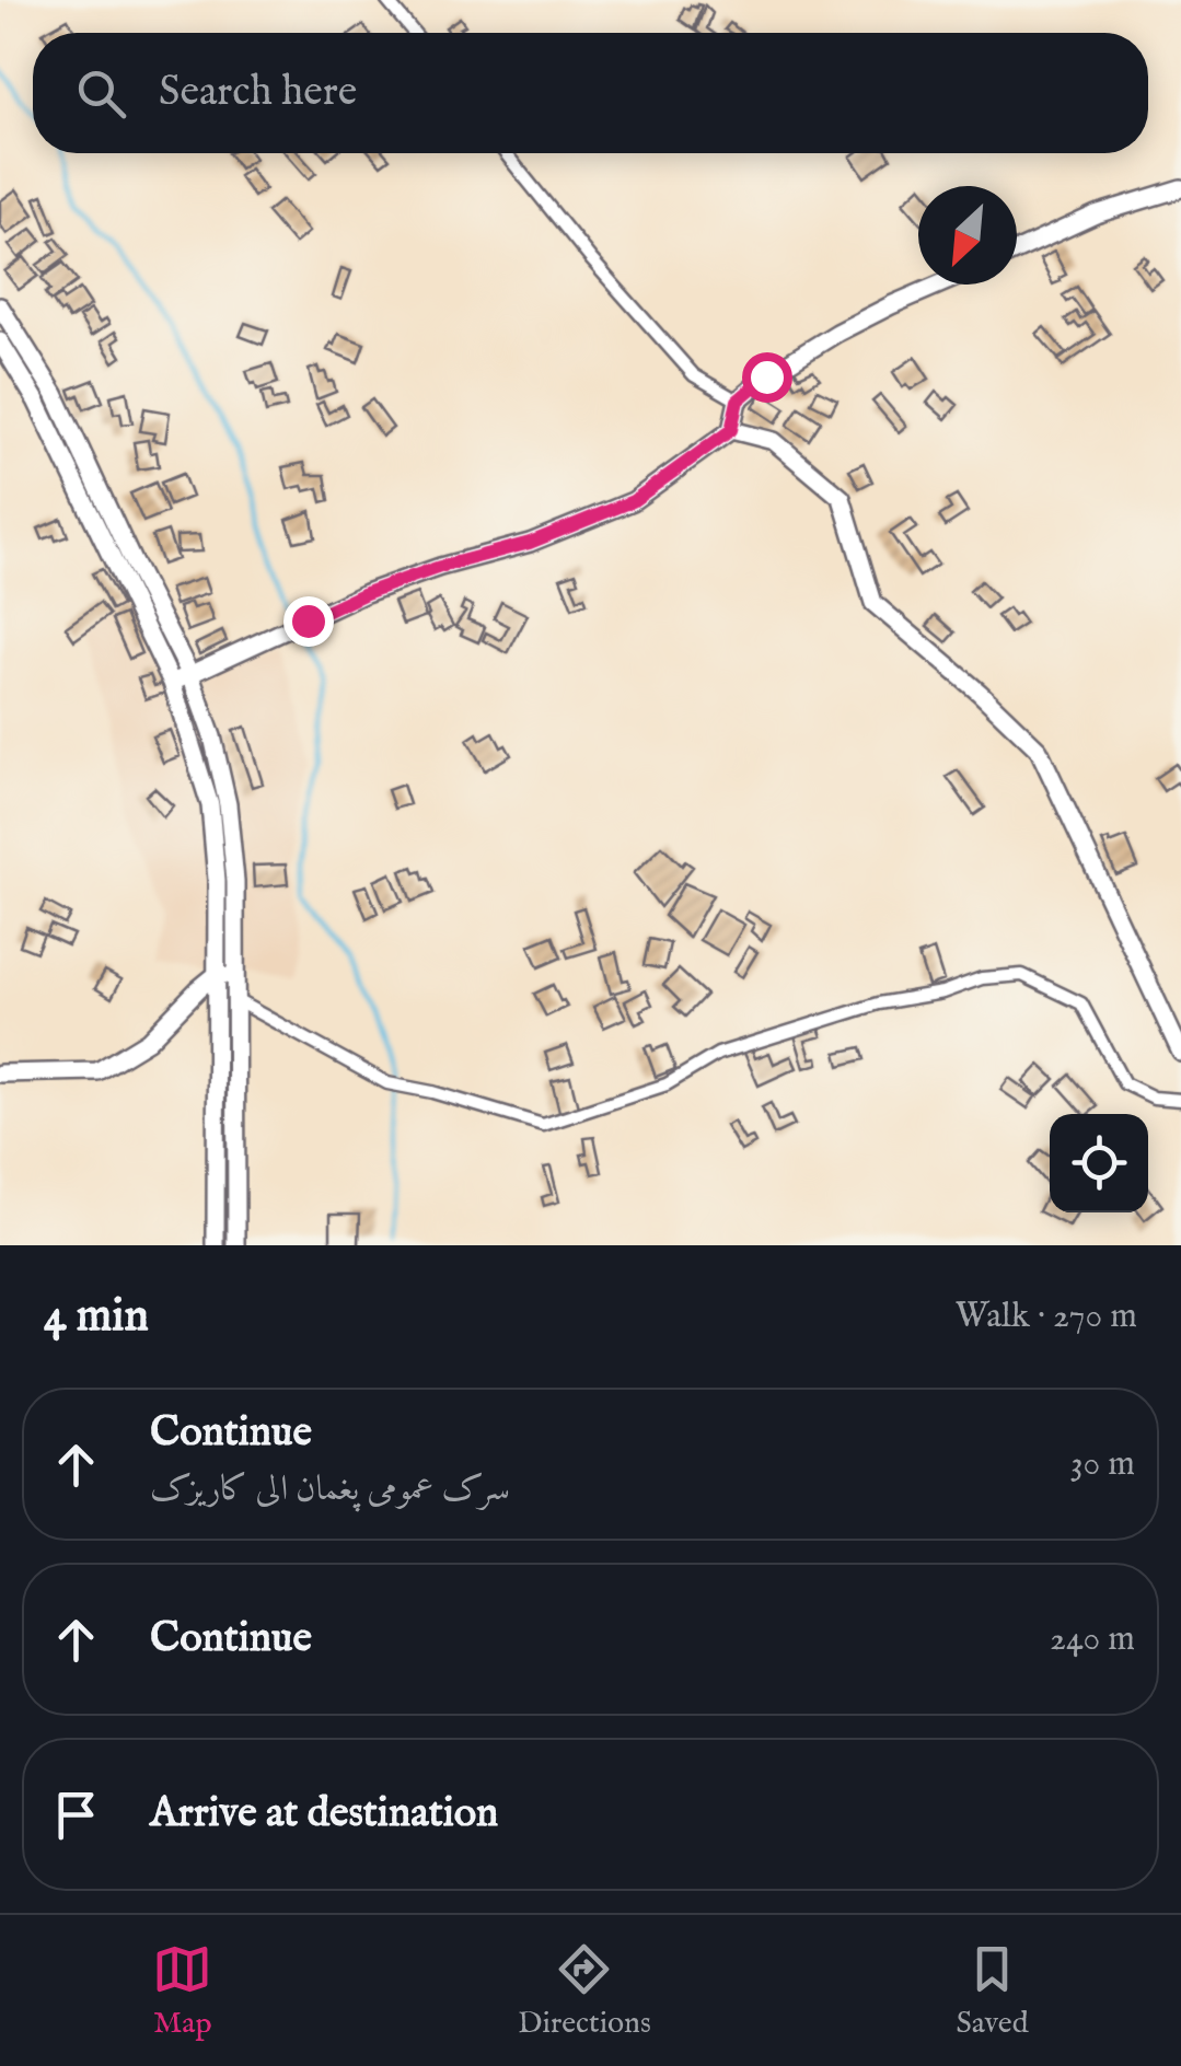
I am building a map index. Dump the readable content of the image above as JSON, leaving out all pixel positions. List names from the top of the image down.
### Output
{
  "north": "bottom left",
  "page": {
    "search": "Search here",
    "heading": ["4 min", "Walk · 270 m"],
    "list": [
      ["Continue", "سرک عمومی پغمان الی کاریزک", "30 m"],
      ["Continue", "240 m"],
      "Arrive at destination"
    ],
    "nav": ["Map", "Directions", "Saved"]
  }
}
